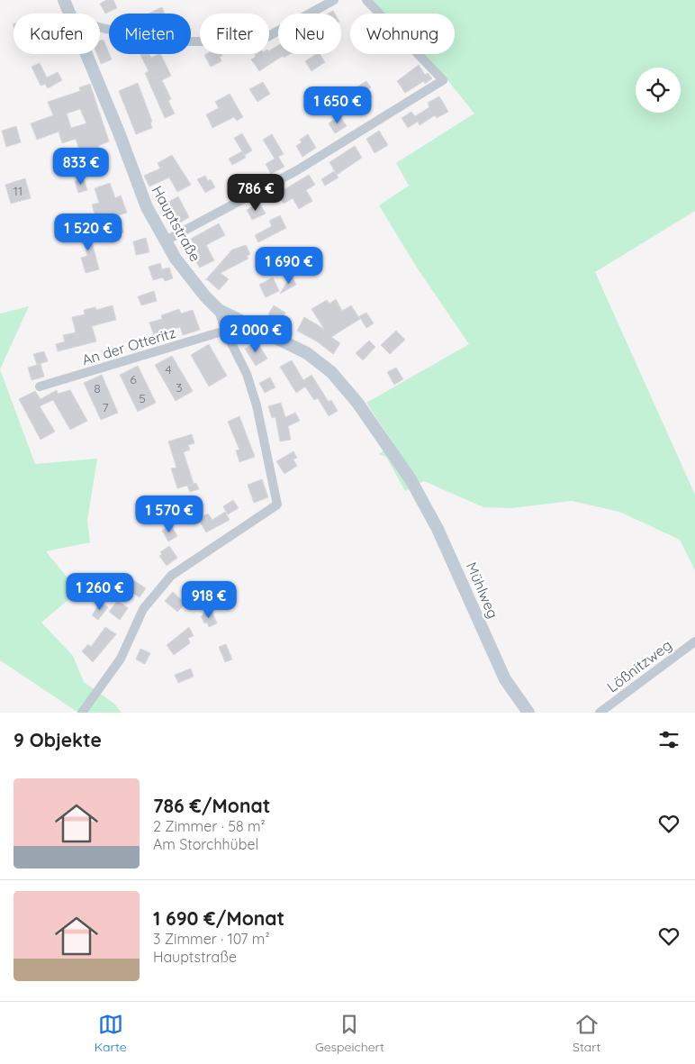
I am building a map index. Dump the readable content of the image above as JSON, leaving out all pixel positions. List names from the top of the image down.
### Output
{
  "streets": {
    "street": [
      "Hauptstraße",
      "An der Otteritz",
      "Mühlweg",
      "Lößnitzweg"
    ]
  },
  "crossings": [
    ["Hauptstraße", "Mühlweg"]
  ],
  "house_numbers": [
    "11",
    "4",
    "6",
    "3",
    "8",
    "5",
    "7"
  ],
  "page": {
    "chip": [
      "Kaufen",
      "Mieten",
      "Filter",
      "Neu",
      "Wohnung"
    ],
    "price": [
      "1 650 €",
      "833 €",
      "786 €",
      "1 520 €",
      "1 690 €",
      "2 000 €",
      "1 570 €",
      "1 260 €",
      "918 €"
    ],
    "heading": "9 Objekte",
    "list": [
      {
        "name": "786 €/Monat",
        "note": "2 Zimmer · 58 m² · Am Storchhübel"
      },
      {
        "name": "1 690 €/Monat",
        "note": "3 Zimmer · 107 m² · Hauptstraße"
      }
    ],
    "tabs": ["Karte", "Gespeichert", "Start"]
  }
}
